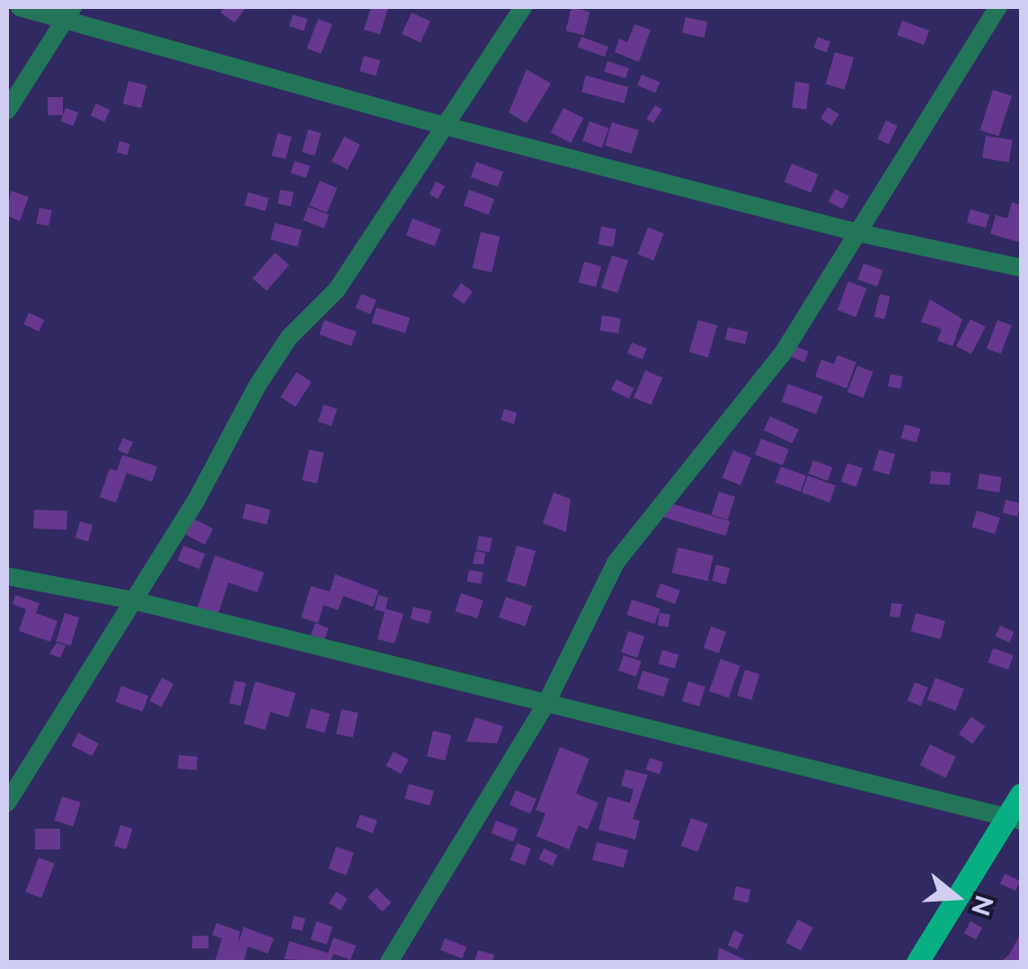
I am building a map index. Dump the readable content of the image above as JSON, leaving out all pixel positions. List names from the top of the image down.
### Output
{
  "north": "right"
}
